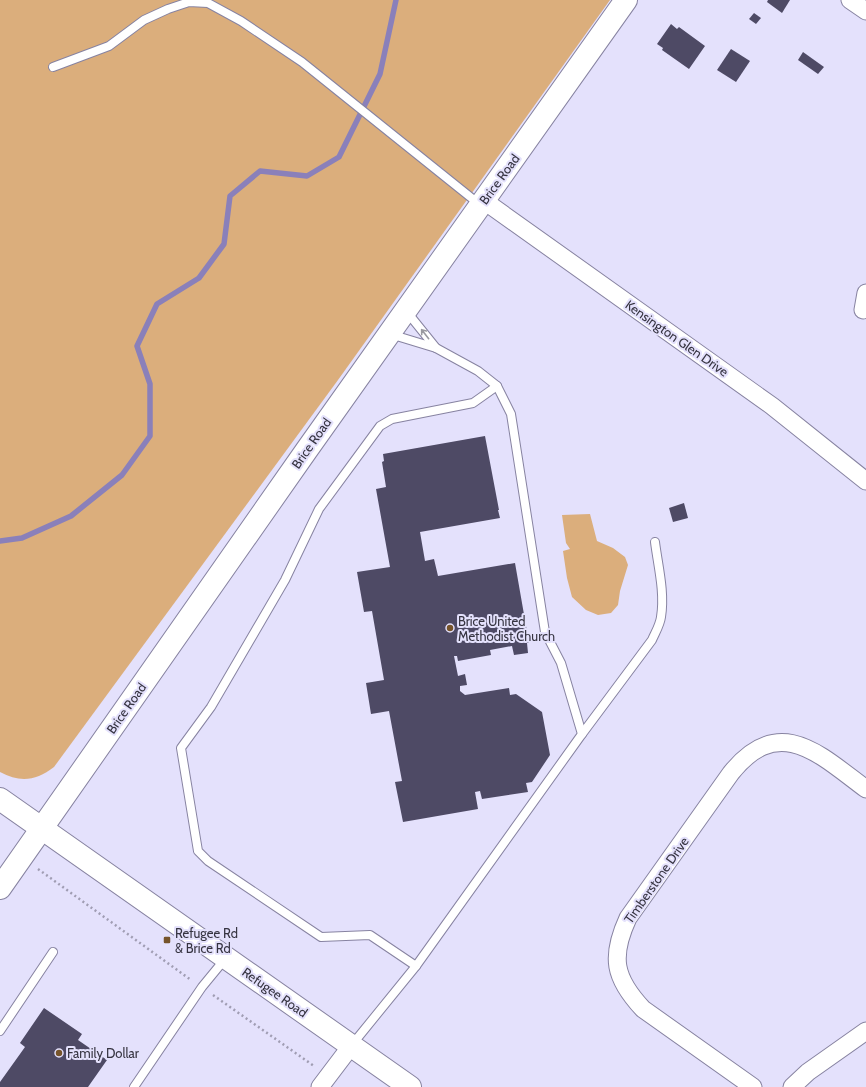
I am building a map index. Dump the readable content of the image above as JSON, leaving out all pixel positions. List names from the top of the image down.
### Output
{
  "streets": {
    "main road": ["Brice Road", "Refugee Road"],
    "street": ["Kensington Glen Drive", "Timberstone Drive"]
  },
  "crossings": [
    ["Brice Road", "Kensington Glen Drive"],
    ["Brice Road", "Refugee Road"]
  ],
  "places": {
    "other": ["Brice United Methodist Church", "Family Dollar"],
    "transit": ["Refugee Rd & Brice Rd"]
  }
}
